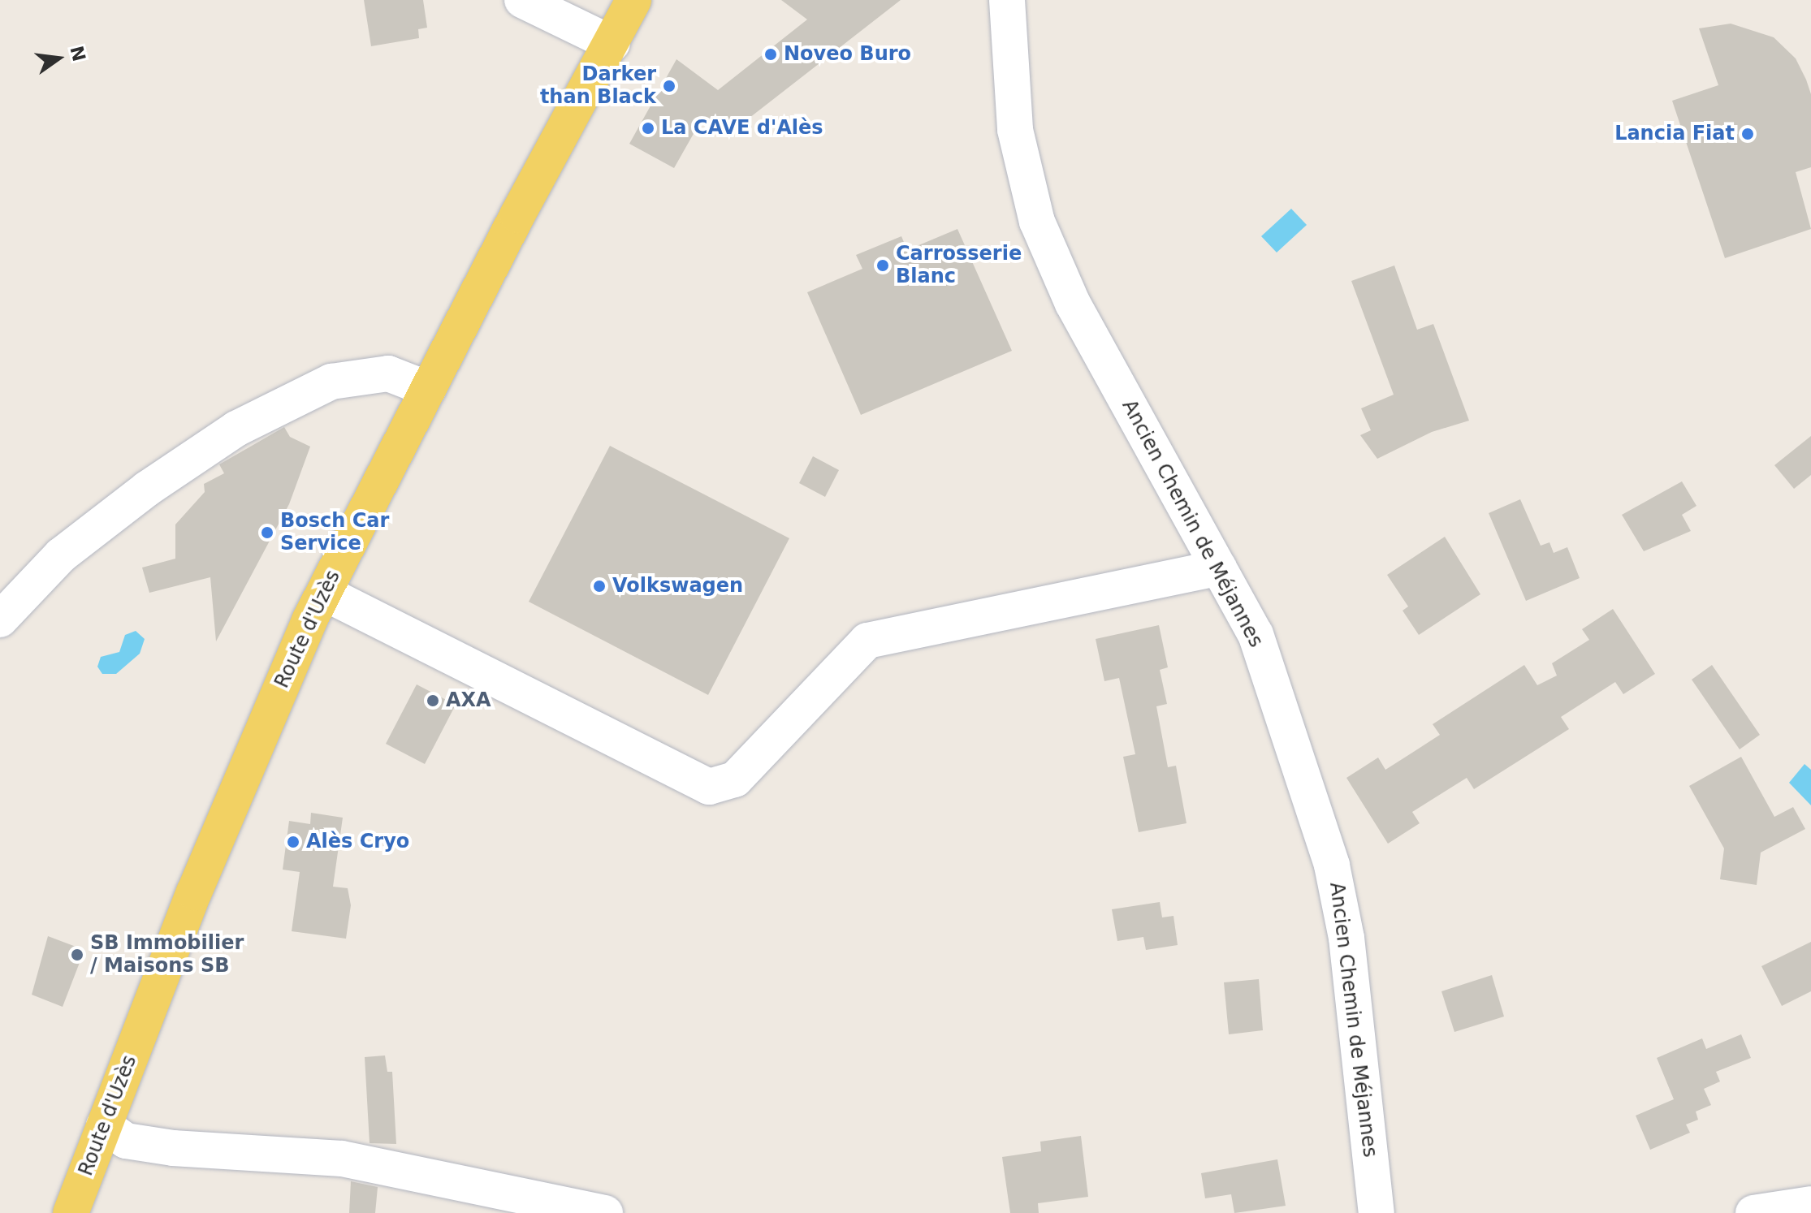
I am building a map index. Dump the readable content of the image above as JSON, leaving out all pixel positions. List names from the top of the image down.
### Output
{
  "streets": {
    "main road": ["Route d'Uzès"],
    "street": ["Ancien Chemin de Méjannes"]
  },
  "places": [
    "Noveo Buro",
    "Darker than Black",
    "La CAVE d'Alès",
    "Lancia Fiat",
    "Carrosserie Blanc",
    "Bosch Car Service",
    "Volkswagen",
    "AXA",
    "Alès Cryo",
    "SB Immobilier / Maisons SB"
  ],
  "north": "right"
}
